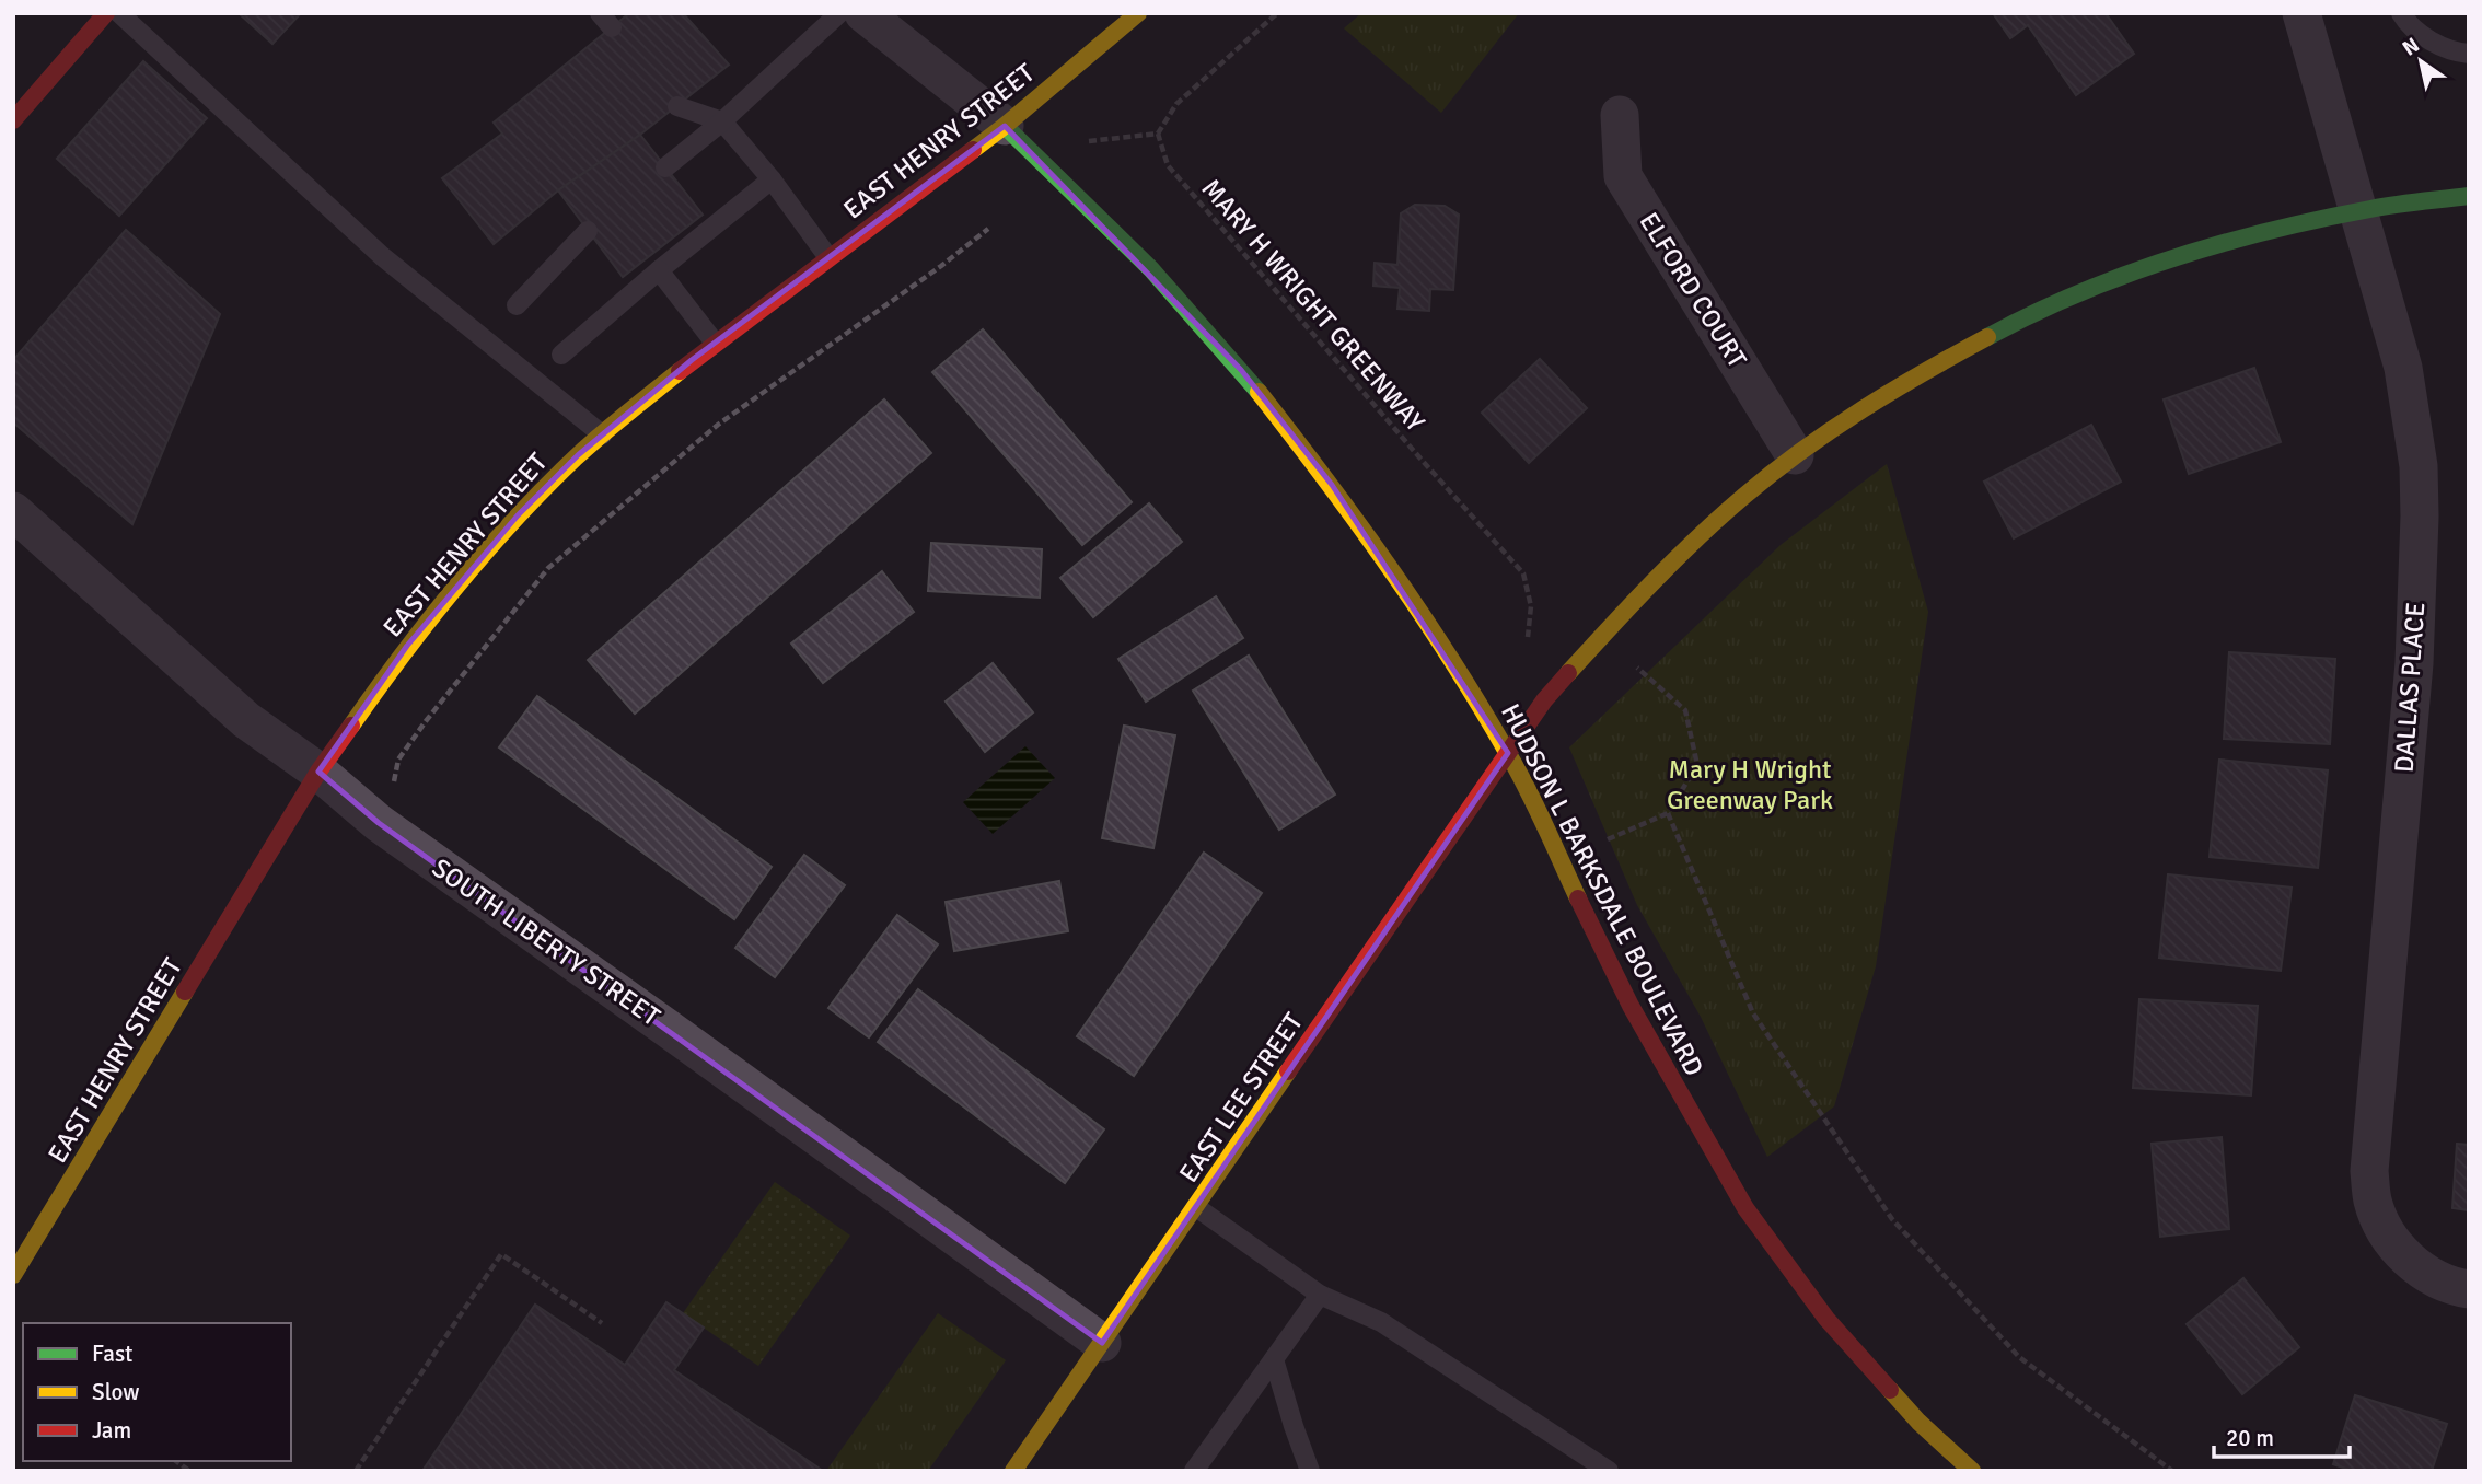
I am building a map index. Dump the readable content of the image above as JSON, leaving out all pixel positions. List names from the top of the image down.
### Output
{
  "streets": {
    "street": [
      "EAST HENRY STREET",
      "ELFORD COURT",
      "DALLAS PLACE",
      "HUDSON L BARKSDALE BOULEVARD",
      "SOUTH LIBERTY STREET",
      "EAST LEE STREET"
    ],
    "path": ["MARY H WRIGHT GREENWAY"]
  },
  "crossings": [
    ["EAST HENRY STREET", "HUDSON L BARKSDALE BOULEVARD"],
    ["EAST HENRY STREET", "SOUTH LIBERTY STREET"],
    ["ELFORD COURT", "EAST LEE STREET"],
    ["DALLAS PLACE", "EAST LEE STREET"],
    ["HUDSON L BARKSDALE BOULEVARD", "EAST LEE STREET"],
    ["SOUTH LIBERTY STREET", "EAST LEE STREET"]
  ],
  "parks": ["Mary H Wright Greenway Park"],
  "legend": ["Fast", "Slow", "Jam"],
  "scale_bar": "20 m",
  "north": "top left"
}
